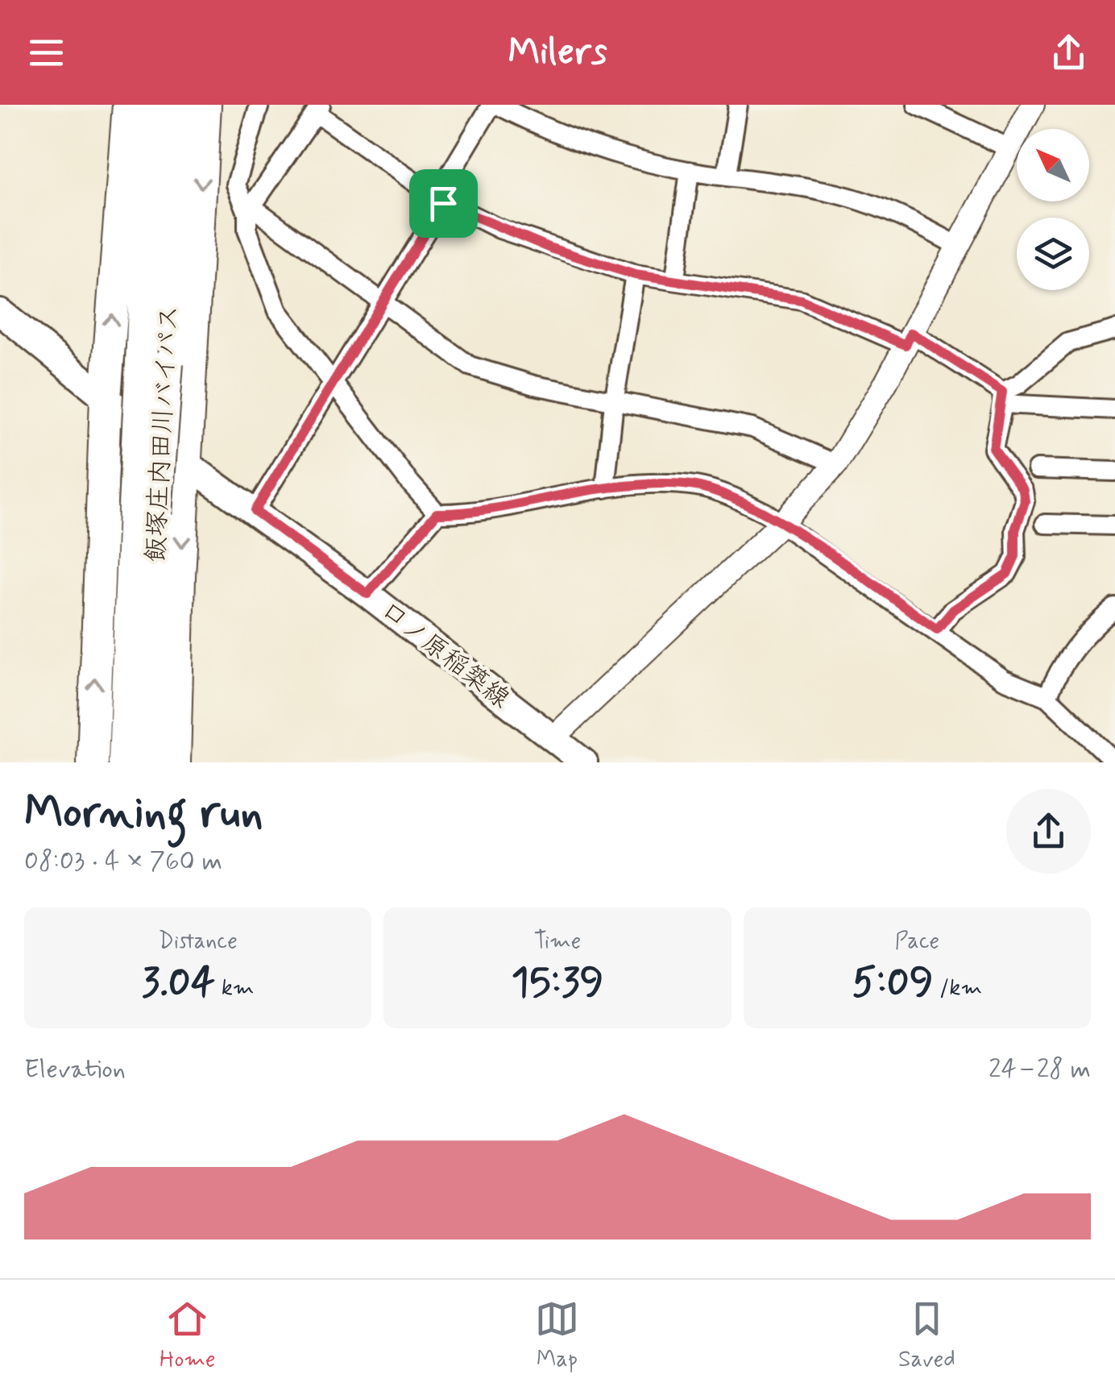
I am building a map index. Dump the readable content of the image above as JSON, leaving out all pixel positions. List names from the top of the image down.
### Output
{
  "streets": {
    "highway": ["飯塚庄内田川バイパス"],
    "main road": ["口ノ原稲築線"]
  },
  "north": "top left",
  "page": {
    "header": "Milers",
    "heading": ["Morning run", "08:03 · 4 × 760 m"],
    "stats": [
      ["Distance", "3.04 km"],
      ["Time", "15:39"],
      ["Pace", "5:09 /km"]
    ],
    "chart": ["Elevation", "24–28 m"],
    "tabs": ["Home", "Map", "Saved"]
  }
}
